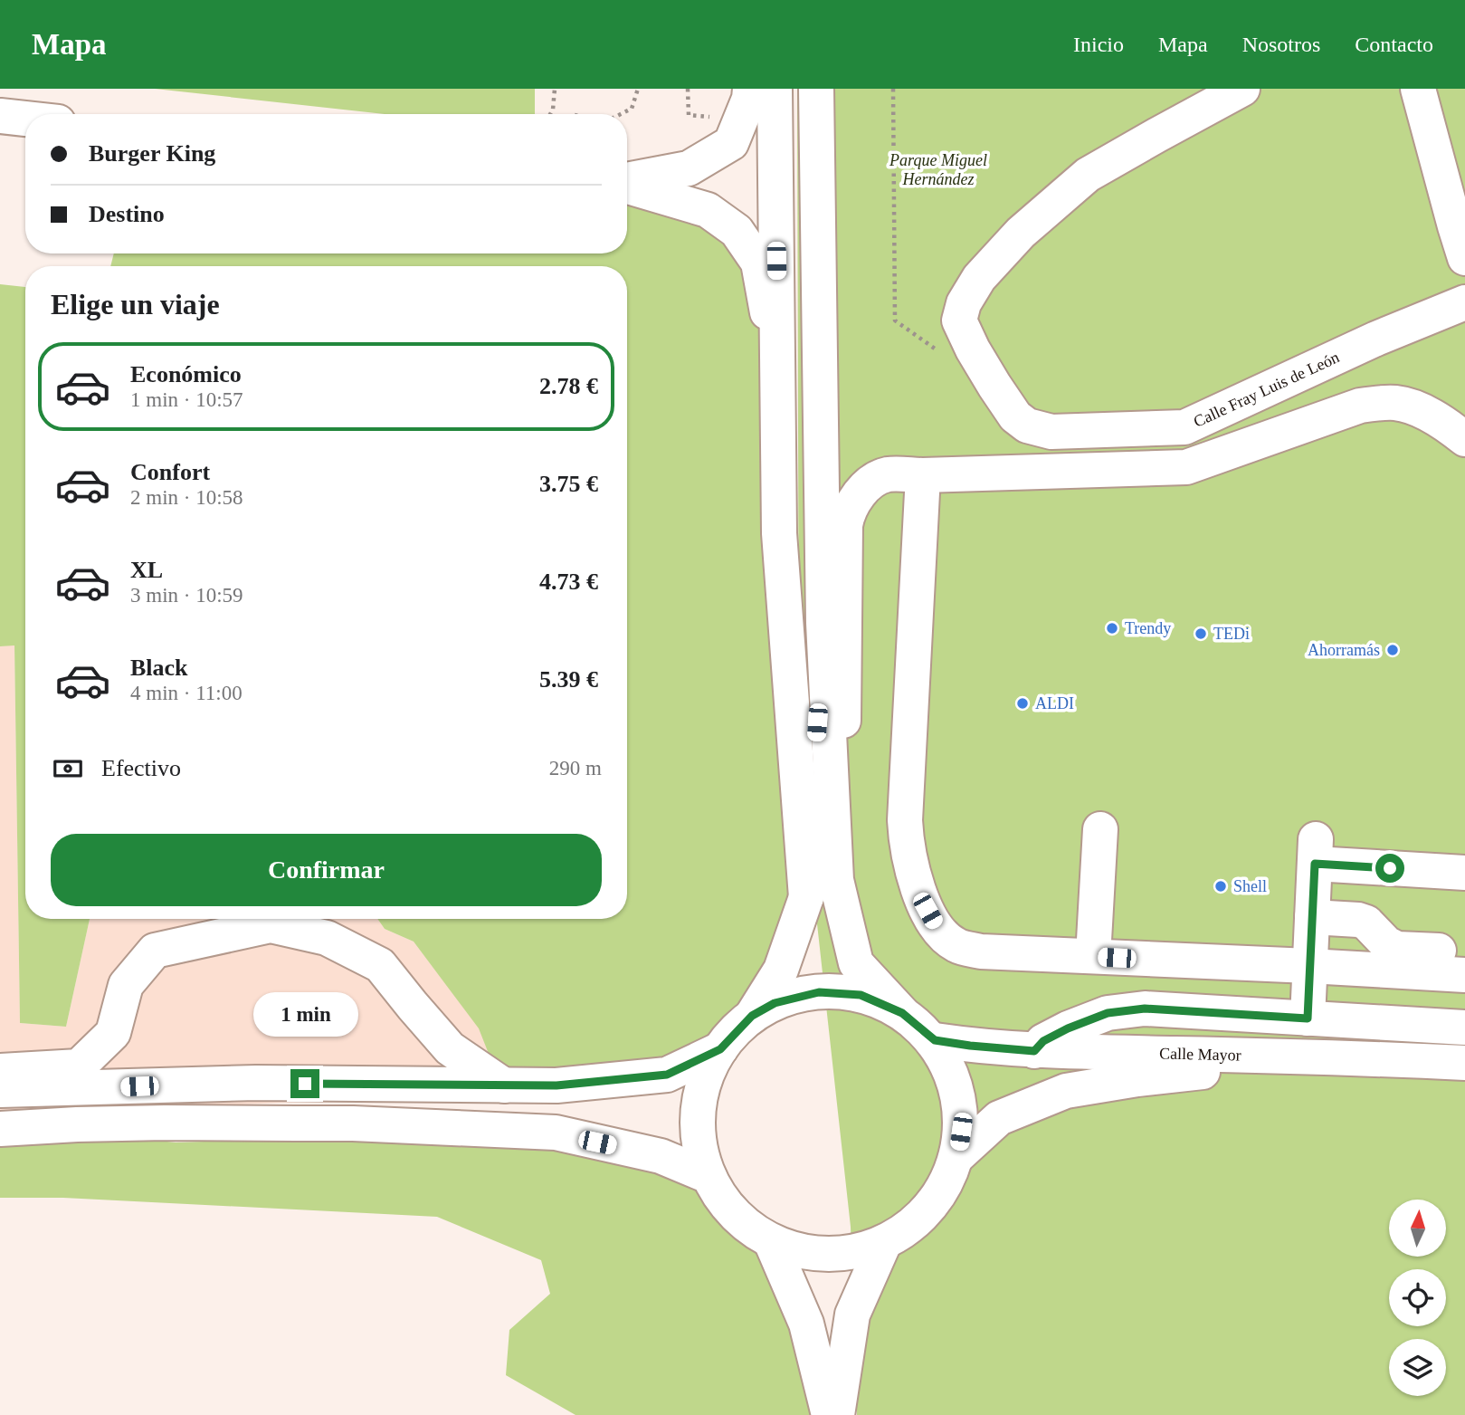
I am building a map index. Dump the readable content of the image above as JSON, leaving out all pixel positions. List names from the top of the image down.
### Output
{
  "streets": {
    "main road": ["Calle Fray Luis de León", "Calle Mayor"]
  },
  "parks": ["Parque Miguel Hernández"],
  "places": [
    "Trendy",
    "TEDi",
    "Ahorramás",
    "ALDI",
    "Shell"
  ],
  "north": "top",
  "page": {
    "header": "Mapa",
    "nav": [
      "Inicio",
      "Mapa",
      "Nosotros",
      "Contacto"
    ],
    "banner": ["Burger King", "Destino"],
    "heading": "Elige un viaje",
    "list": [
      {
        "name": "Económico",
        "note": "1 min · 10:57",
        "value": "2.78 €"
      },
      {
        "name": "Confort",
        "note": "2 min · 10:58",
        "value": "3.75 €"
      },
      {
        "name": "XL",
        "note": "3 min · 10:59",
        "value": "4.73 €"
      },
      {
        "name": "Black",
        "note": "4 min · 11:00",
        "value": "5.39 €"
      }
    ],
    "pay": ["Efectivo", "290 m"],
    "buttons": "Confirmar",
    "bubble": "1 min"
  }
}
